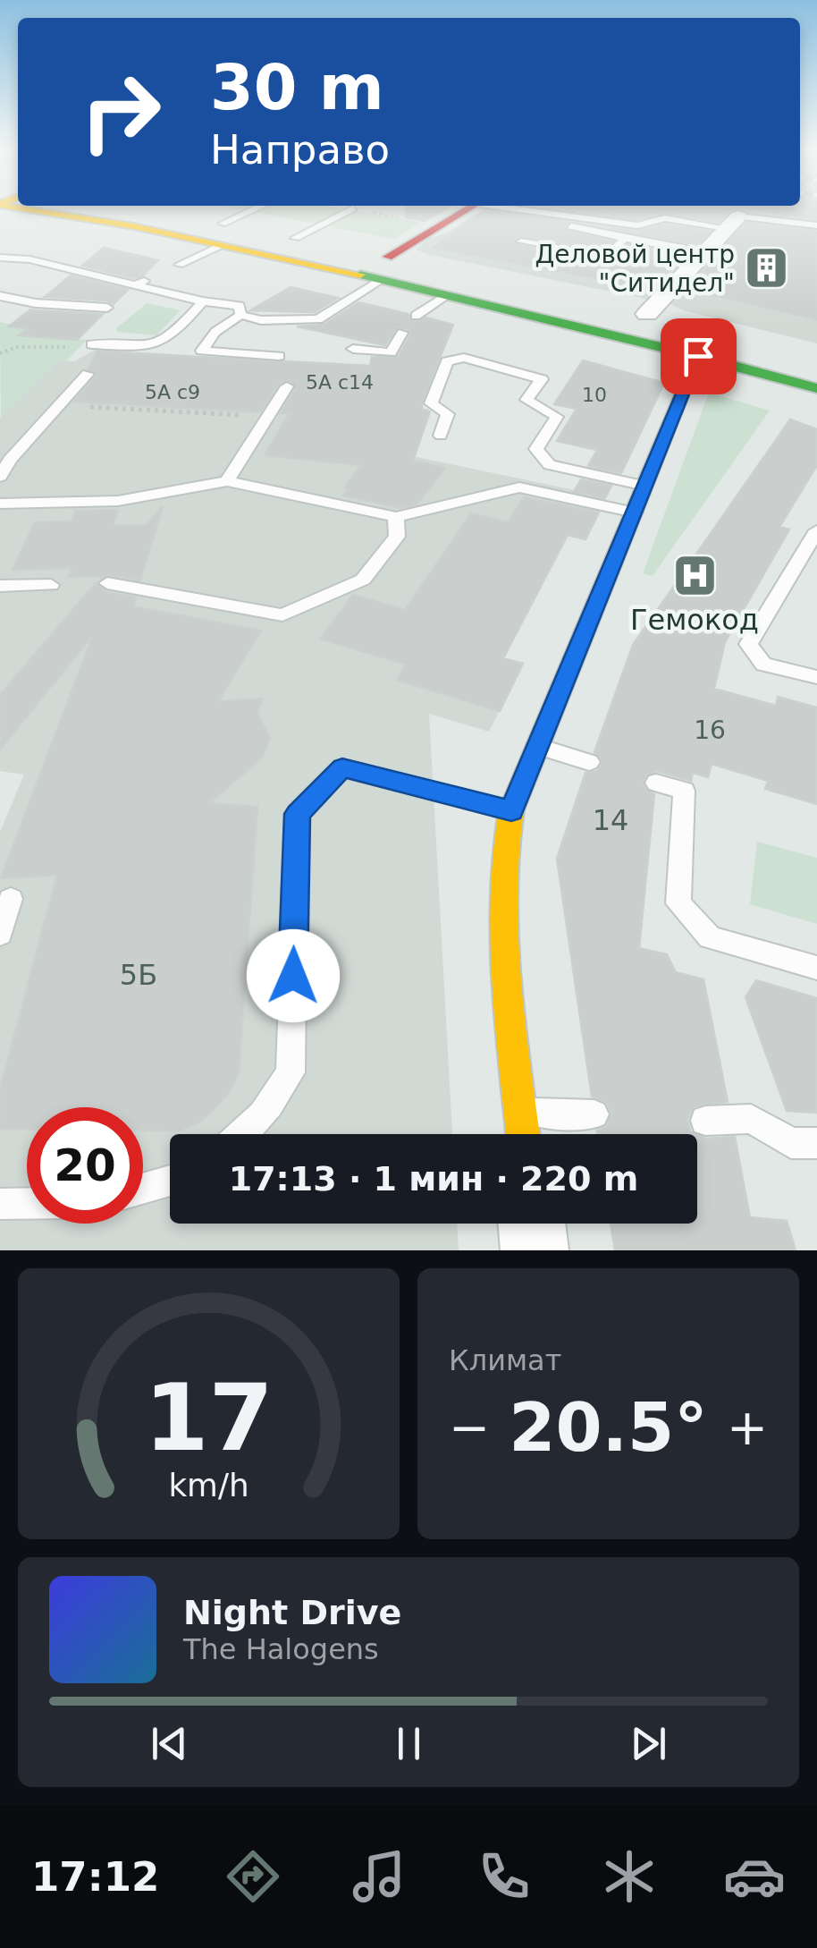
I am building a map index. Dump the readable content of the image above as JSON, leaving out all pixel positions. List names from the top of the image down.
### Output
{
  "places": {
    "building": ["Деловой центр \"Ситидел\""],
    "hospital": ["Гемокод"]
  },
  "house_numbers": [
    "5А с14",
    "5А с9",
    "10",
    "16",
    "14",
    "5Б"
  ],
  "page": {
    "turn": ["30 m", "Направо"],
    "limit": "20",
    "trip": "17:13 · 1 мин · 220 m",
    "tile": "Климат",
    "heat": ["−", "20.5°", "+"],
    "song": ["Night Drive", "The Halogens"],
    "tabs": "17:12",
    "gauge": ["17", "km/h"]
  }
}
